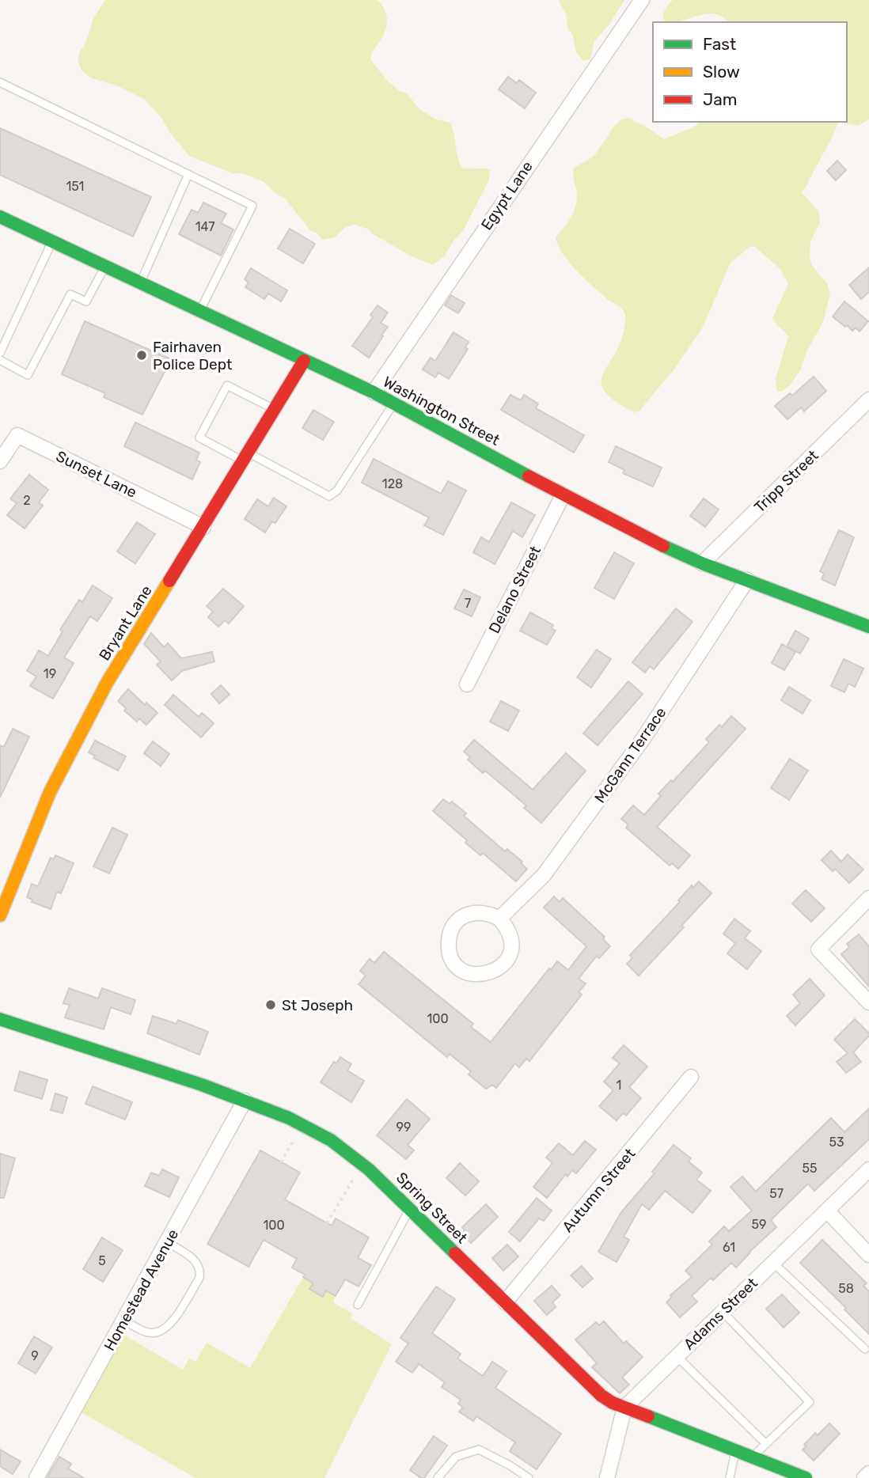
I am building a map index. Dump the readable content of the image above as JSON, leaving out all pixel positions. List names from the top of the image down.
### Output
{
  "streets": {
    "street": [
      "Egypt Lane",
      "Washington Street",
      "Sunset Lane",
      "Tripp Street",
      "Delano Street",
      "Bryant Lane",
      "McGann Terrace",
      "Autumn Street",
      "Spring Street",
      "Homestead Avenue",
      "Adams Street"
    ]
  },
  "crossings": [
    ["Egypt Lane", "Washington Street"],
    ["Washington Street", "Tripp Street"],
    ["Washington Street", "Delano Street"],
    ["Washington Street", "Bryant Lane"],
    ["Washington Street", "McGann Terrace"],
    ["Sunset Lane", "Bryant Lane"],
    ["Autumn Street", "Spring Street"],
    ["Spring Street", "Homestead Avenue"],
    ["Spring Street", "Adams Street"]
  ],
  "places": ["Fairhaven Police Dept", "St Joseph"],
  "house_numbers": [
    "151",
    "147",
    "128",
    "2",
    "7",
    "19",
    "100",
    "1",
    "99",
    "53",
    "55",
    "57",
    "59",
    "100",
    "61",
    "5",
    "58",
    "9"
  ],
  "legend": ["Fast", "Slow", "Jam"]
}
